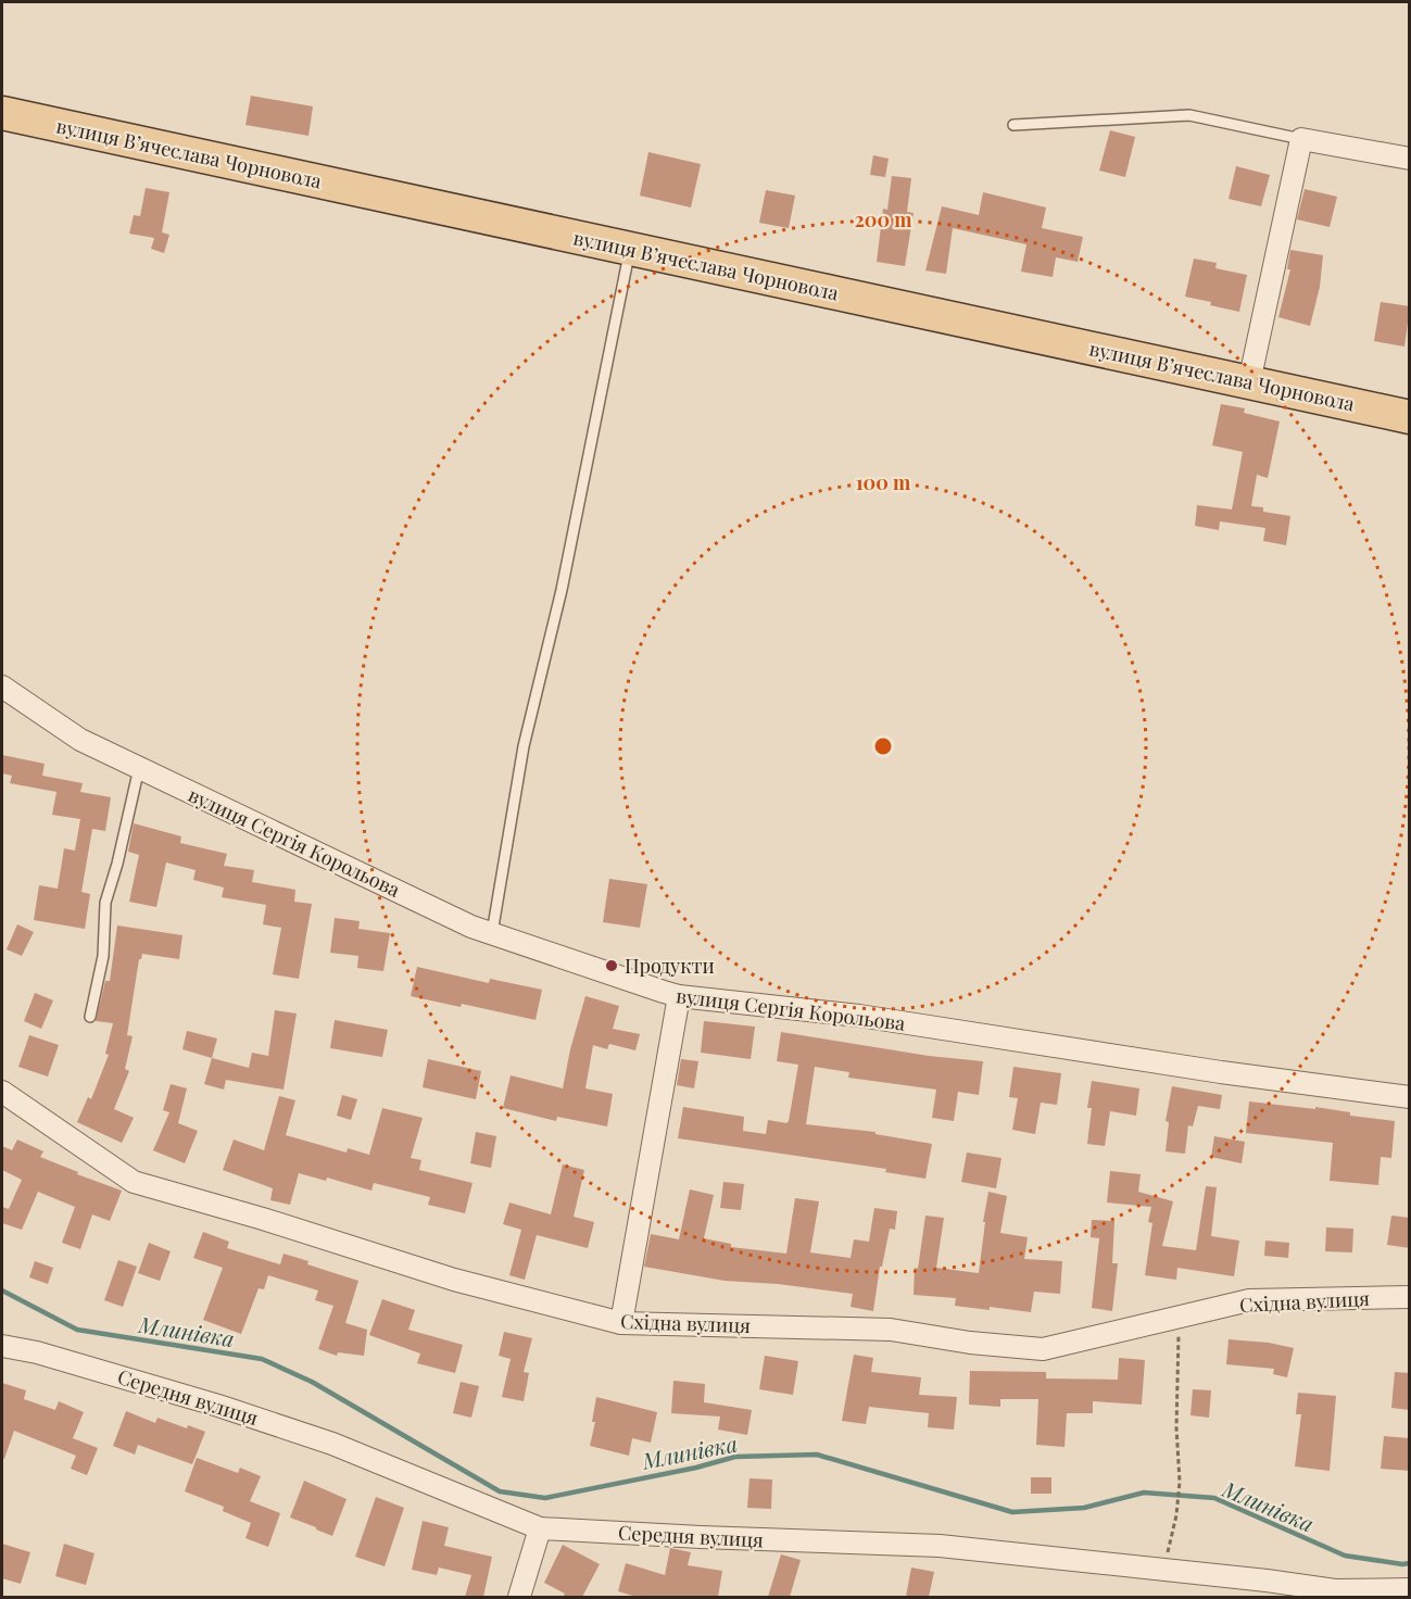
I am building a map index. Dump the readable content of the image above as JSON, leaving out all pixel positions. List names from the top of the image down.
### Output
{
  "streets": {
    "main road": ["вулиця Вʼячеслава Чорновола"],
    "street": ["вулиця Сергія Корольова", "Східна вулиця", "Середня вулиця"]
  },
  "water": ["Млинівка"],
  "places": ["Продукти"],
  "rings": ["200 m", "100 m"]
}
